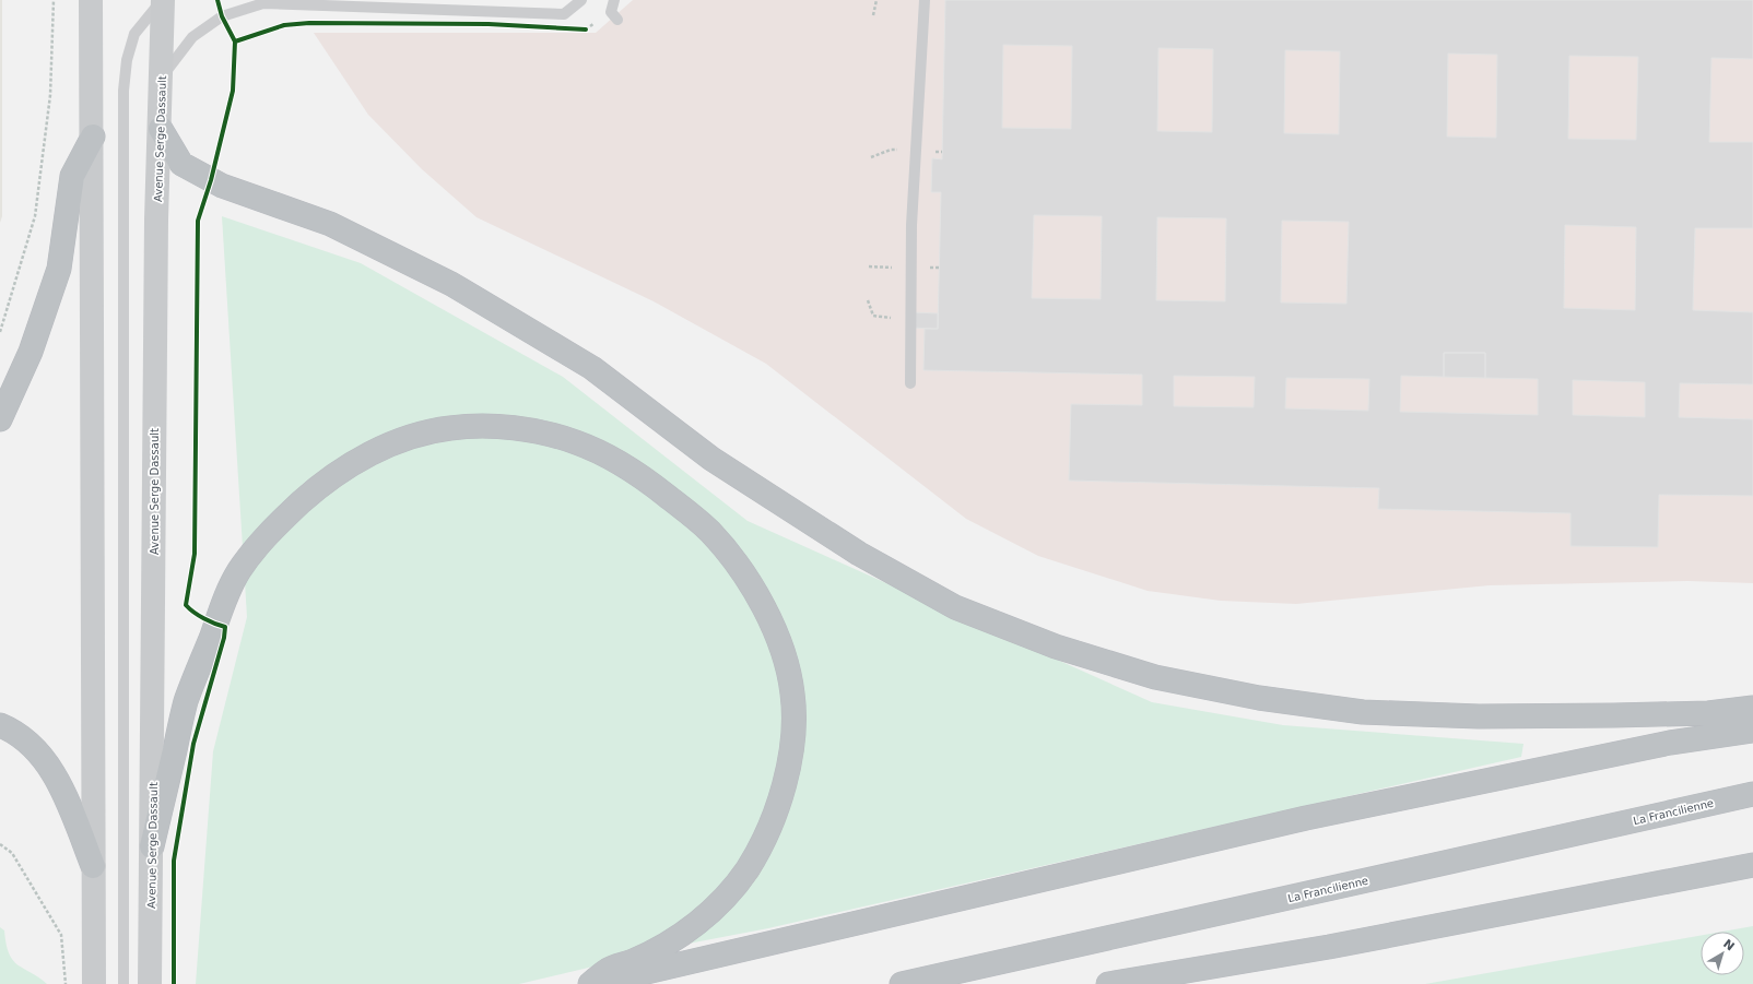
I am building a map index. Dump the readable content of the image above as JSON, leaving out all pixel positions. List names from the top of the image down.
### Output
{
  "streets": {
    "highway": ["La Francilienne"],
    "main road": ["Avenue Serge Dassault"]
  },
  "north": "top right"
}
